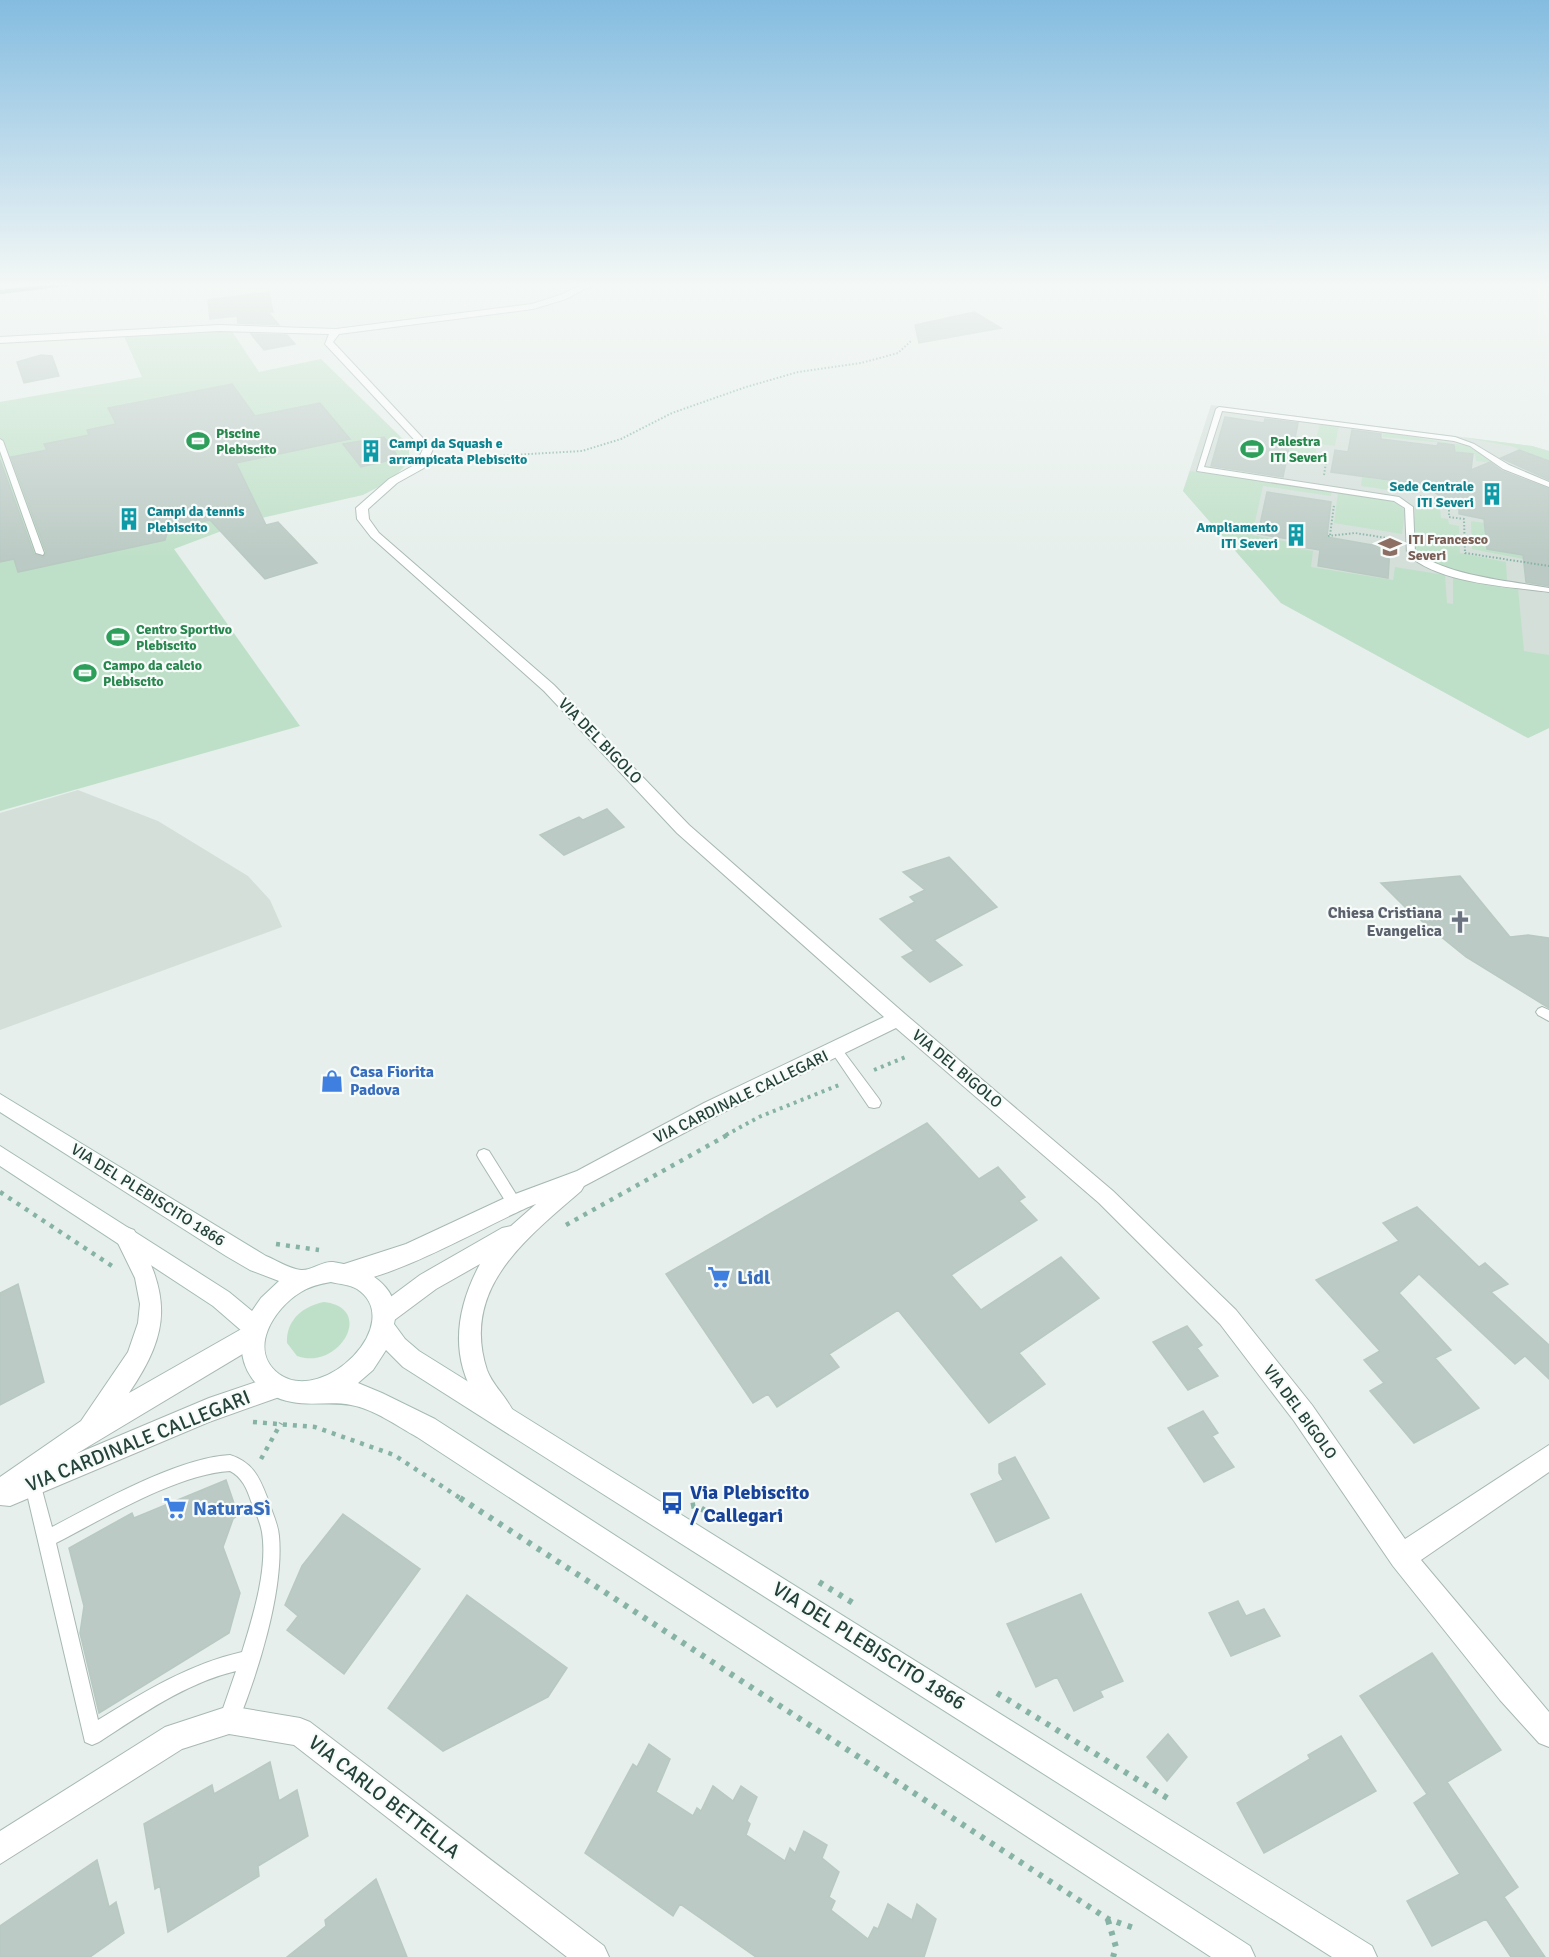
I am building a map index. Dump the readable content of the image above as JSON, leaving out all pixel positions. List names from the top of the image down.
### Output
{
  "streets": {
    "street": [
      "VIA DEL BIGOLO",
      "VIA CARDINALE CALLEGARI",
      "VIA DEL PLEBISCITO 1866",
      "VIA CARLO BETTELLA"
    ]
  },
  "crossings": [
    ["VIA DEL BIGOLO", "VIA CARDINALE CALLEGARI"],
    ["VIA CARDINALE CALLEGARI", "VIA DEL PLEBISCITO 1866"]
  ],
  "places": {
    "sports": [
      "Piscine Plebiscito",
      "Palestra ITI Severi",
      "Centro Sportivo Plebiscito",
      "Campo da calcio Plebiscito"
    ],
    "building": [
      "Campi da Squash e arrampicata Plebiscito",
      "Sede Centrale ITI Severi",
      "Campi da tennis Plebiscito",
      "Ampliamento ITI Severi"
    ],
    "school or university": ["ITI Francesco Severi"],
    "church": ["Chiesa Cristiana Evangelica"],
    "shop": ["Casa Fiorita Padova"],
    "supermarket": ["Lidl", "NaturaSì"],
    "bus stop": ["Via Plebiscito / Callegari"]
  }
}
